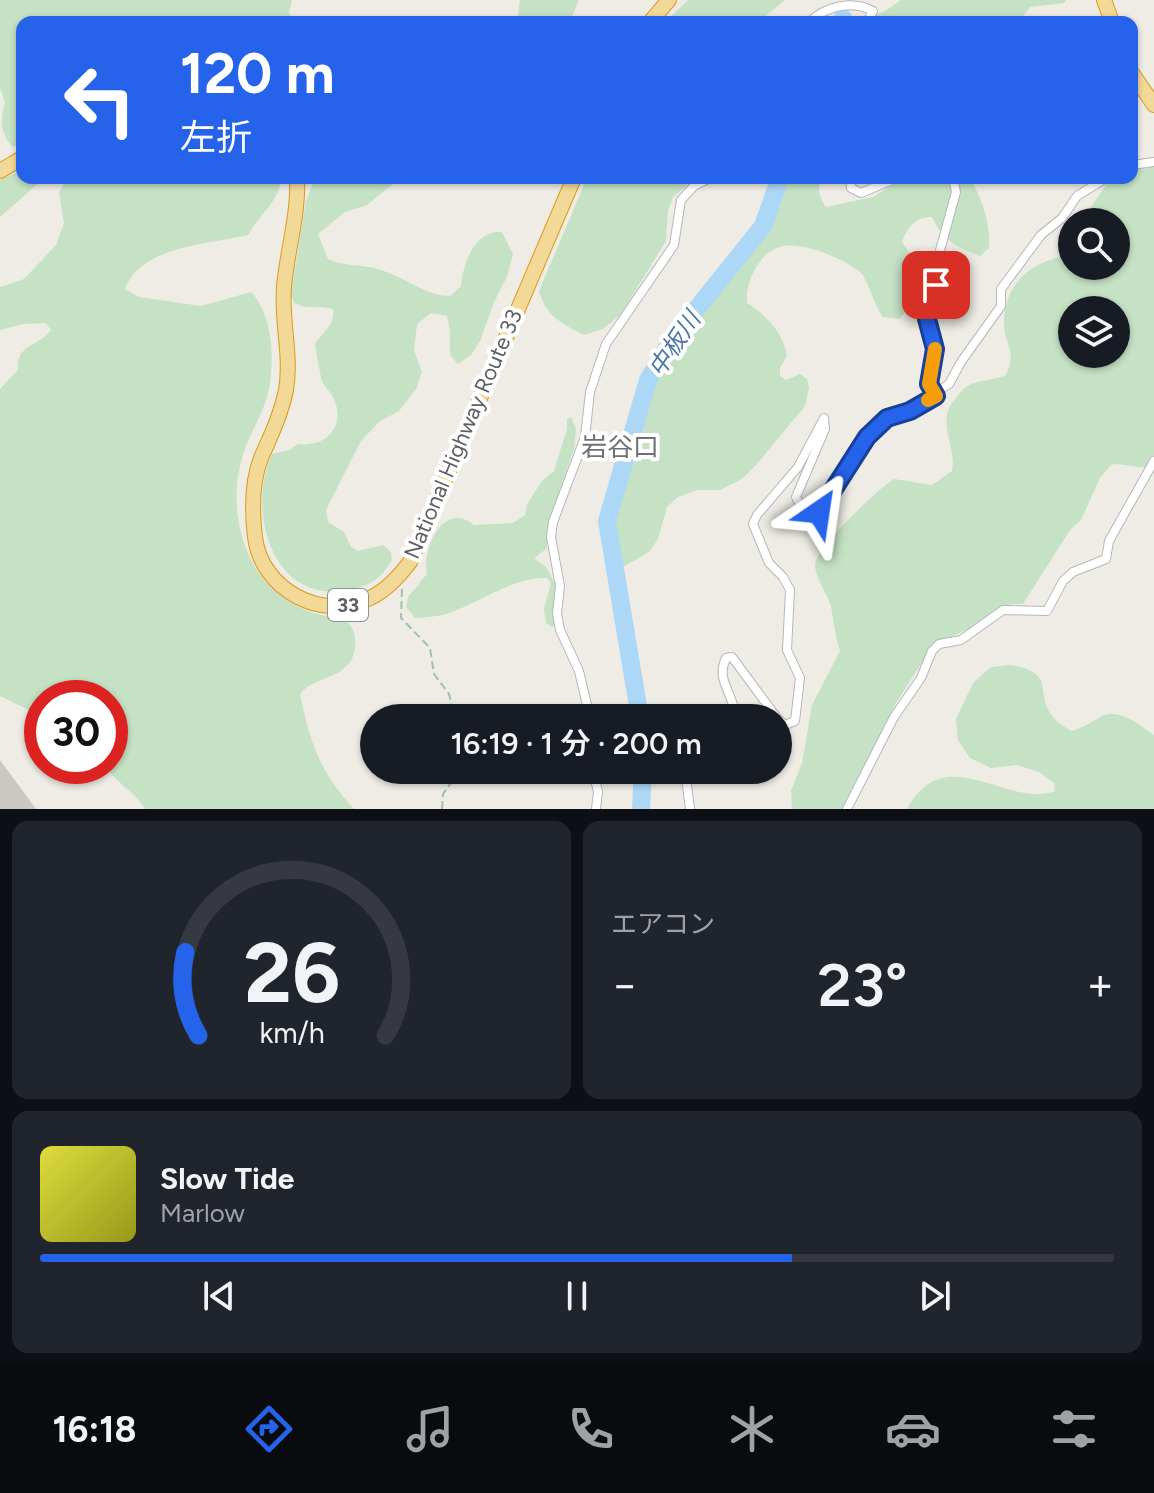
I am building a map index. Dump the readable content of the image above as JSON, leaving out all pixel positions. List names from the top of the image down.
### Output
{
  "streets": {
    "highway": ["National Highway Route 33", "33"]
  },
  "districts": ["岩谷口"],
  "water": ["中板川"],
  "page": {
    "turn": ["120 m", "左折"],
    "limit": "30",
    "trip": "16:19 · 1 分 · 200 m",
    "tile": "エアコン",
    "heat": ["−", "23°", "+"],
    "song": ["Slow Tide", "Marlow"],
    "tabs": "16:18",
    "gauge": ["26", "km/h"]
  }
}
